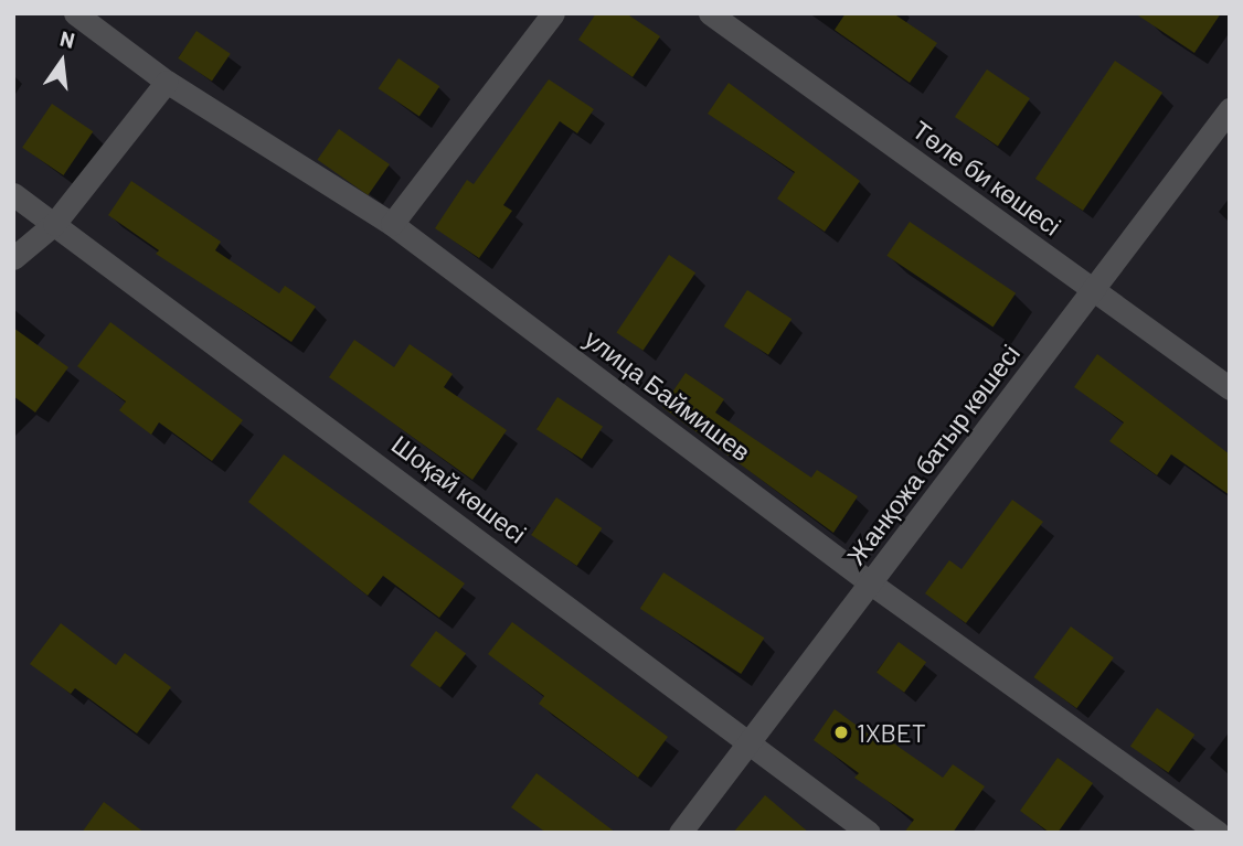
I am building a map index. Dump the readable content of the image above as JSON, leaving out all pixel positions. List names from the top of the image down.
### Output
{
  "streets": {
    "street": [
      "Төле би көшесі",
      "улица Баймишев",
      "Жанқожа батыр көшесі",
      "Шоқай көшесі"
    ]
  },
  "crossings": [
    ["Төле би көшесі", "Жанқожа батыр көшесі"],
    ["улица Баймишев", "Жанқожа батыр көшесі"],
    ["Жанқожа батыр көшесі", "Шоқай көшесі"]
  ],
  "places": ["1XBET"],
  "north": "top"
}
